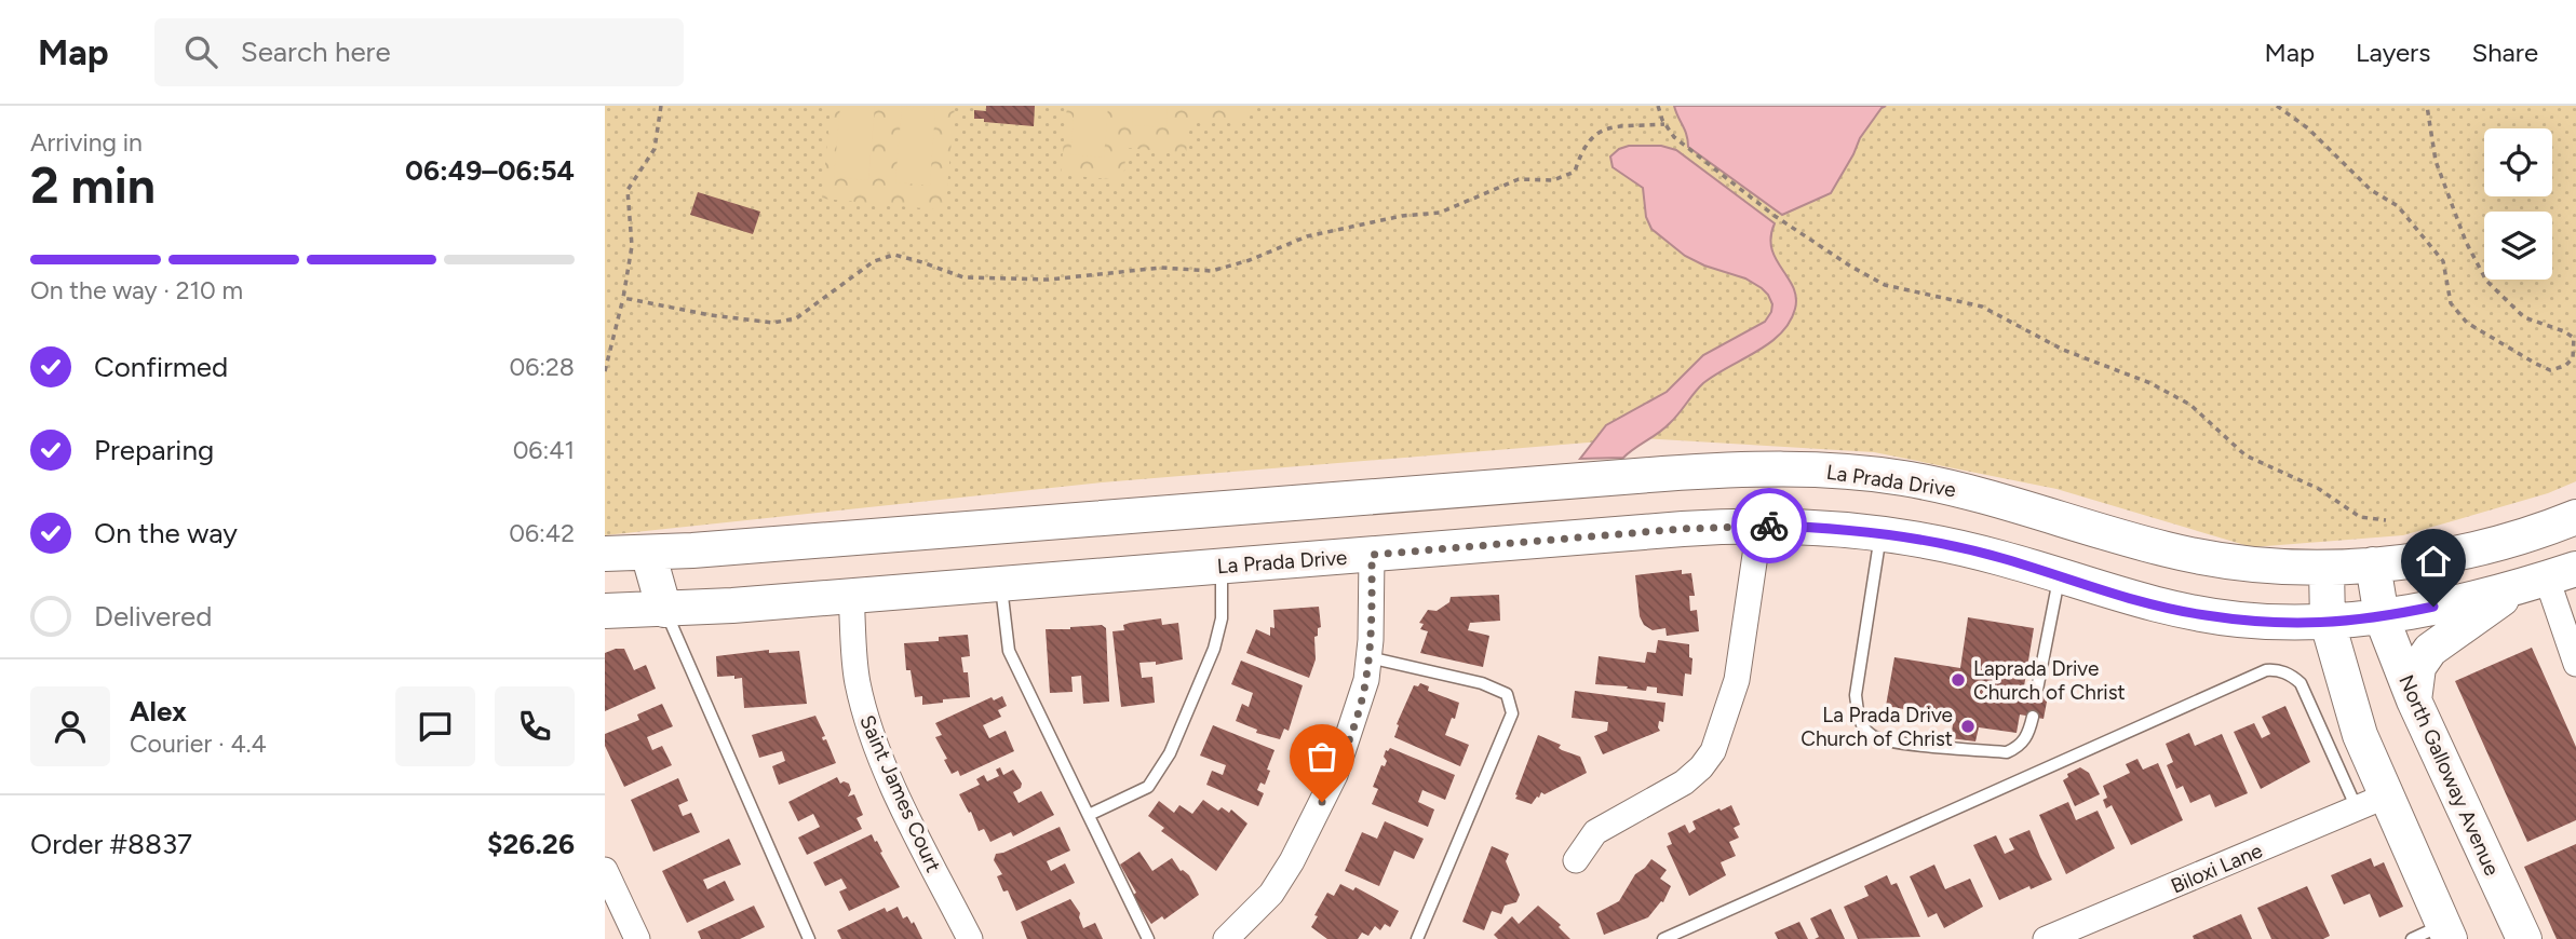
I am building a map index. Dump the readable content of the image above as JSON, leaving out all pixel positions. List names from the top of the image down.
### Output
{
  "streets": {
    "main road": ["La Prada Drive", "North Galloway Avenue"],
    "street": ["Saint James Court", "Biloxi Lane"]
  },
  "crossings": [
    ["La Prada Drive", "North Galloway Avenue"],
    ["La Prada Drive", "Saint James Court"]
  ],
  "places": ["Laprada Drive Church of Christ", "La Prada Drive Church of Christ"],
  "page": {
    "header": "Map",
    "search": "Search here",
    "nav": ["Map", "Layers", "Share"],
    "heading": ["2 min", "Arriving in", "06:49–06:54"],
    "panel": [
      "Alex",
      "Courier · 4.4",
      "Order #8837",
      "$26.26"
    ],
    "bar": "On the way · 210 m",
    "list": [
      ["Confirmed", "06:28"],
      ["Preparing", "06:41"],
      ["On the way", "06:42"],
      "Delivered"
    ]
  }
}
